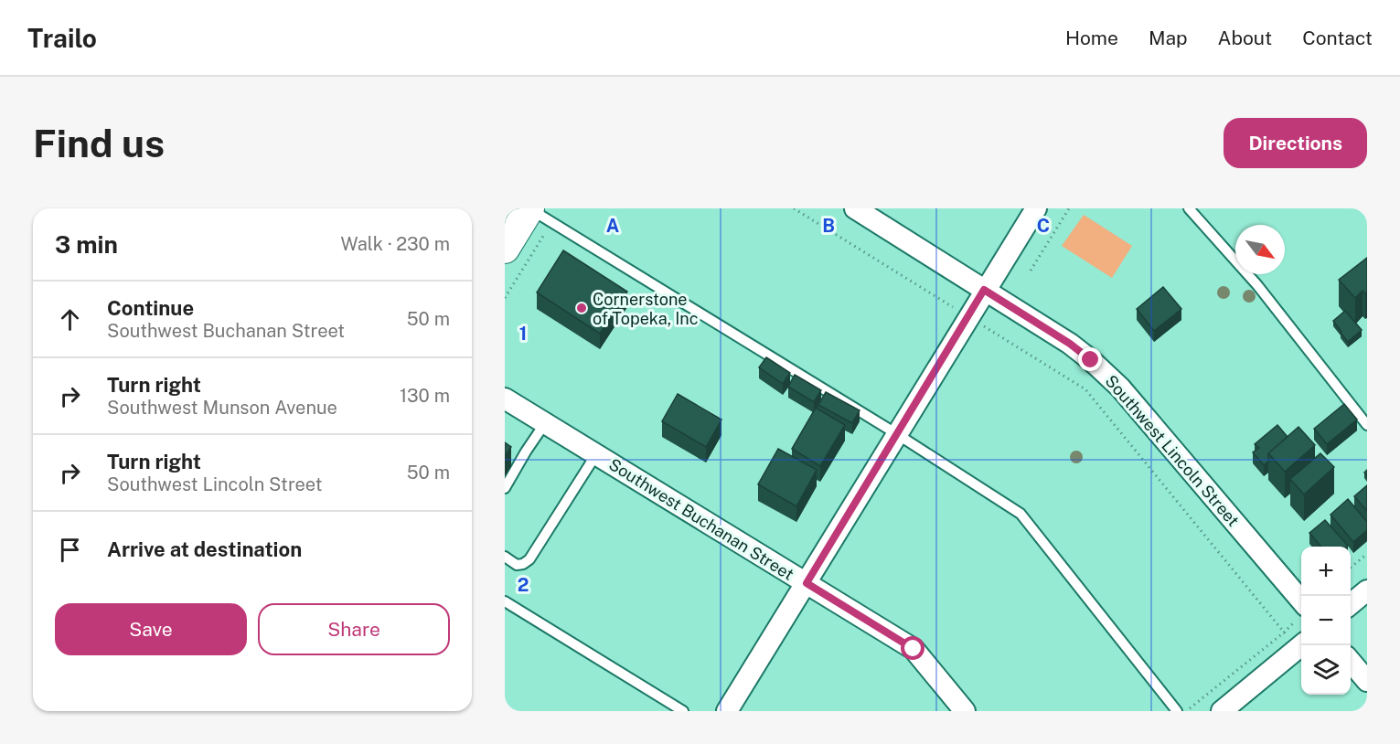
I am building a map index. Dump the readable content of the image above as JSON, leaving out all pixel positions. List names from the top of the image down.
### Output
{
  "streets": {
    "street": ["Southwest Lincoln Street", "Southwest Buchanan Street"]
  },
  "places": ["Cornerstone of Topeka, Inc"],
  "north": "bottom right",
  "page": {
    "header": "Trailo",
    "nav": [
      "Home",
      "Map",
      "About",
      "Contact"
    ],
    "buttons": [
      "Directions",
      ["Save", "Share"]
    ],
    "title": "Find us",
    "heading": ["3 min", "Walk · 230 m"],
    "list": [
      ["Continue", "Southwest Buchanan Street", "50 m"],
      ["Turn right", "Southwest Munson Avenue", "130 m"],
      ["Turn right", "Southwest Lincoln Street", "50 m"],
      "Arrive at destination"
    ],
    "map_buttons": ["+", "−"]
  },
  "grid": {
    "columns": ["A", "B", "C"],
    "rows": ["1", "2"]
  }
}
